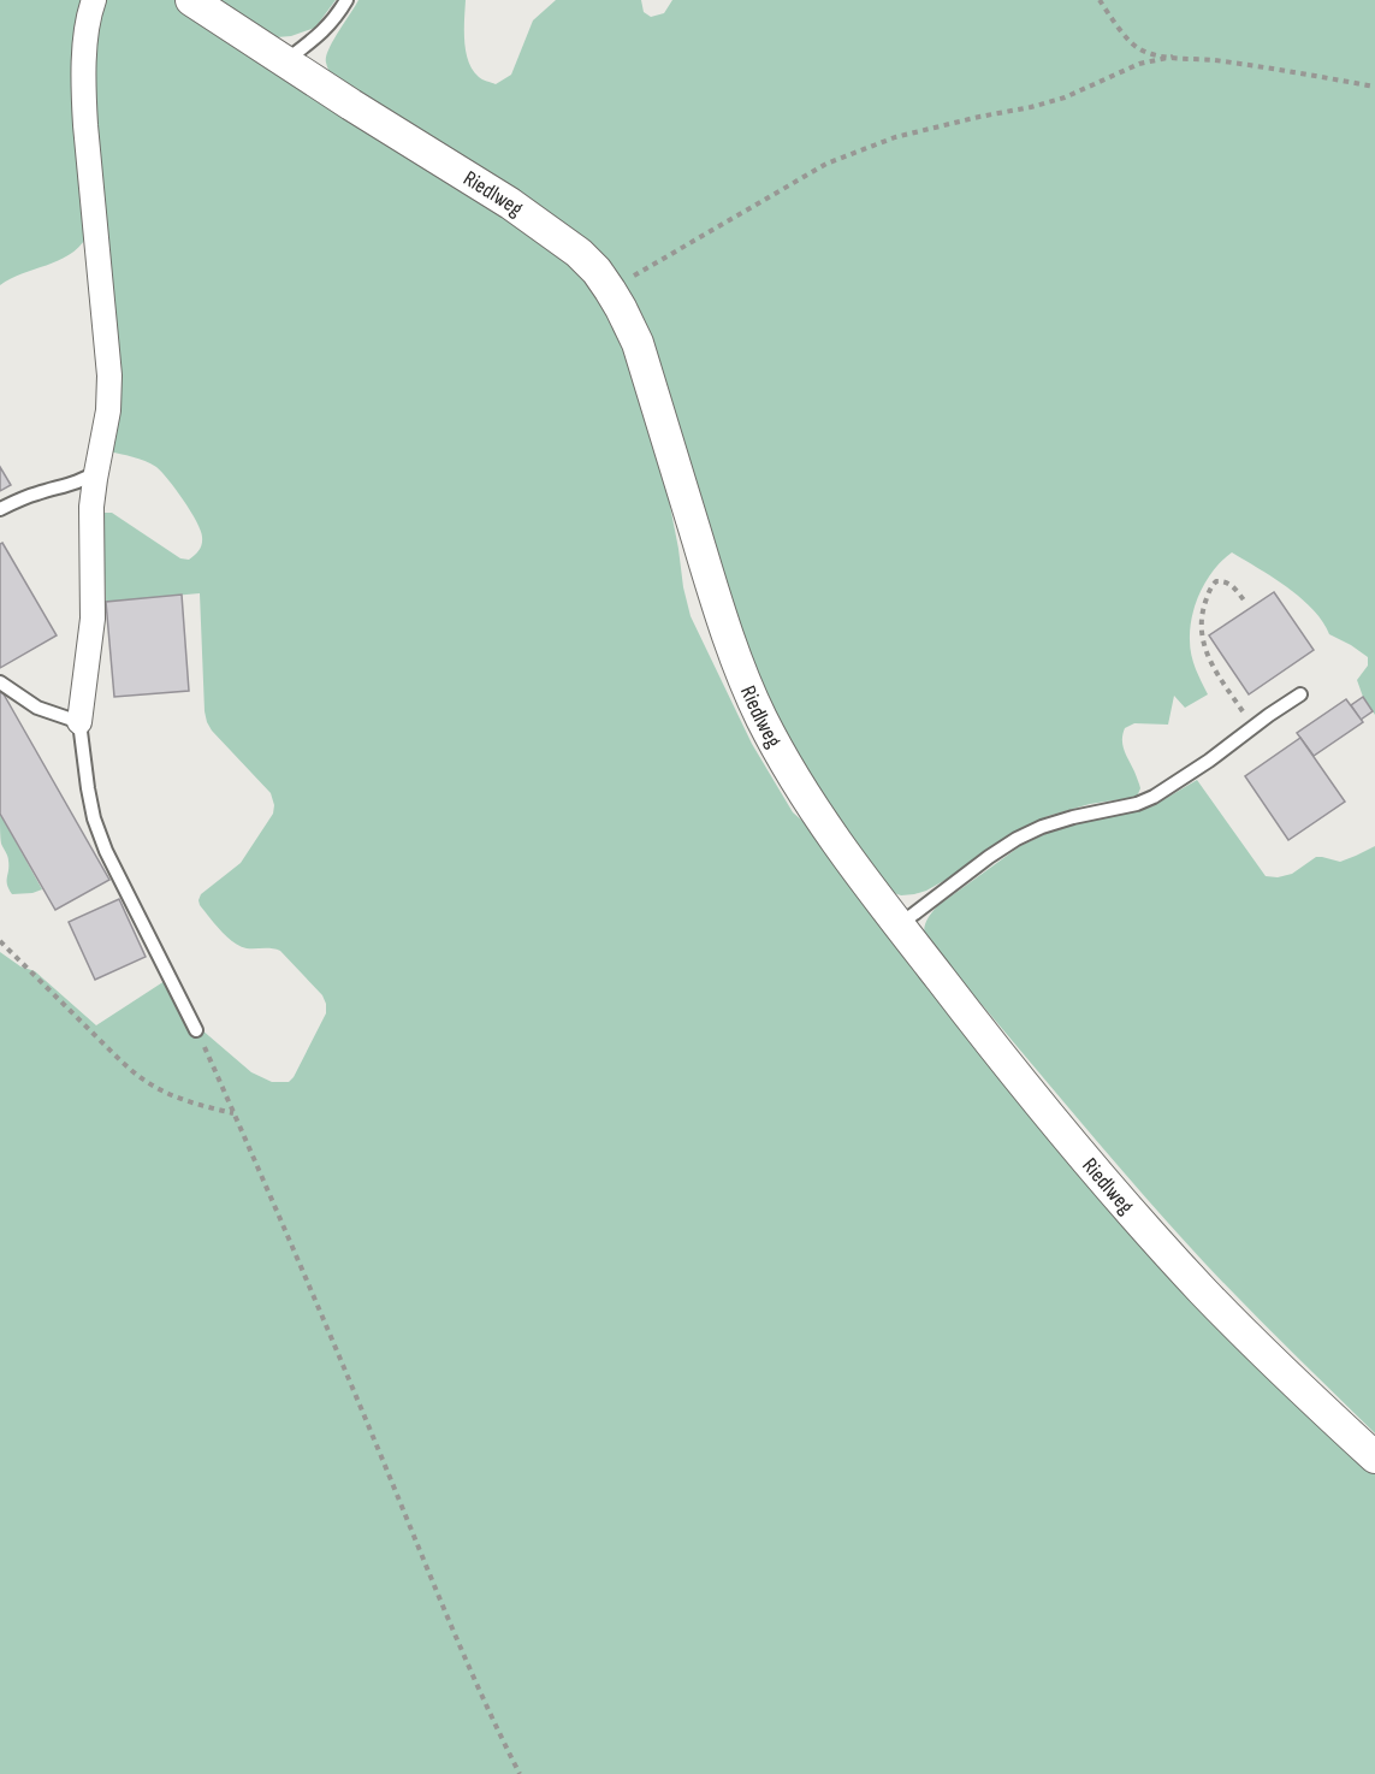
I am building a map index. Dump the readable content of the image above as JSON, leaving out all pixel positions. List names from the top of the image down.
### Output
{
  "streets": {
    "street": ["Riedlweg"]
  }
}
